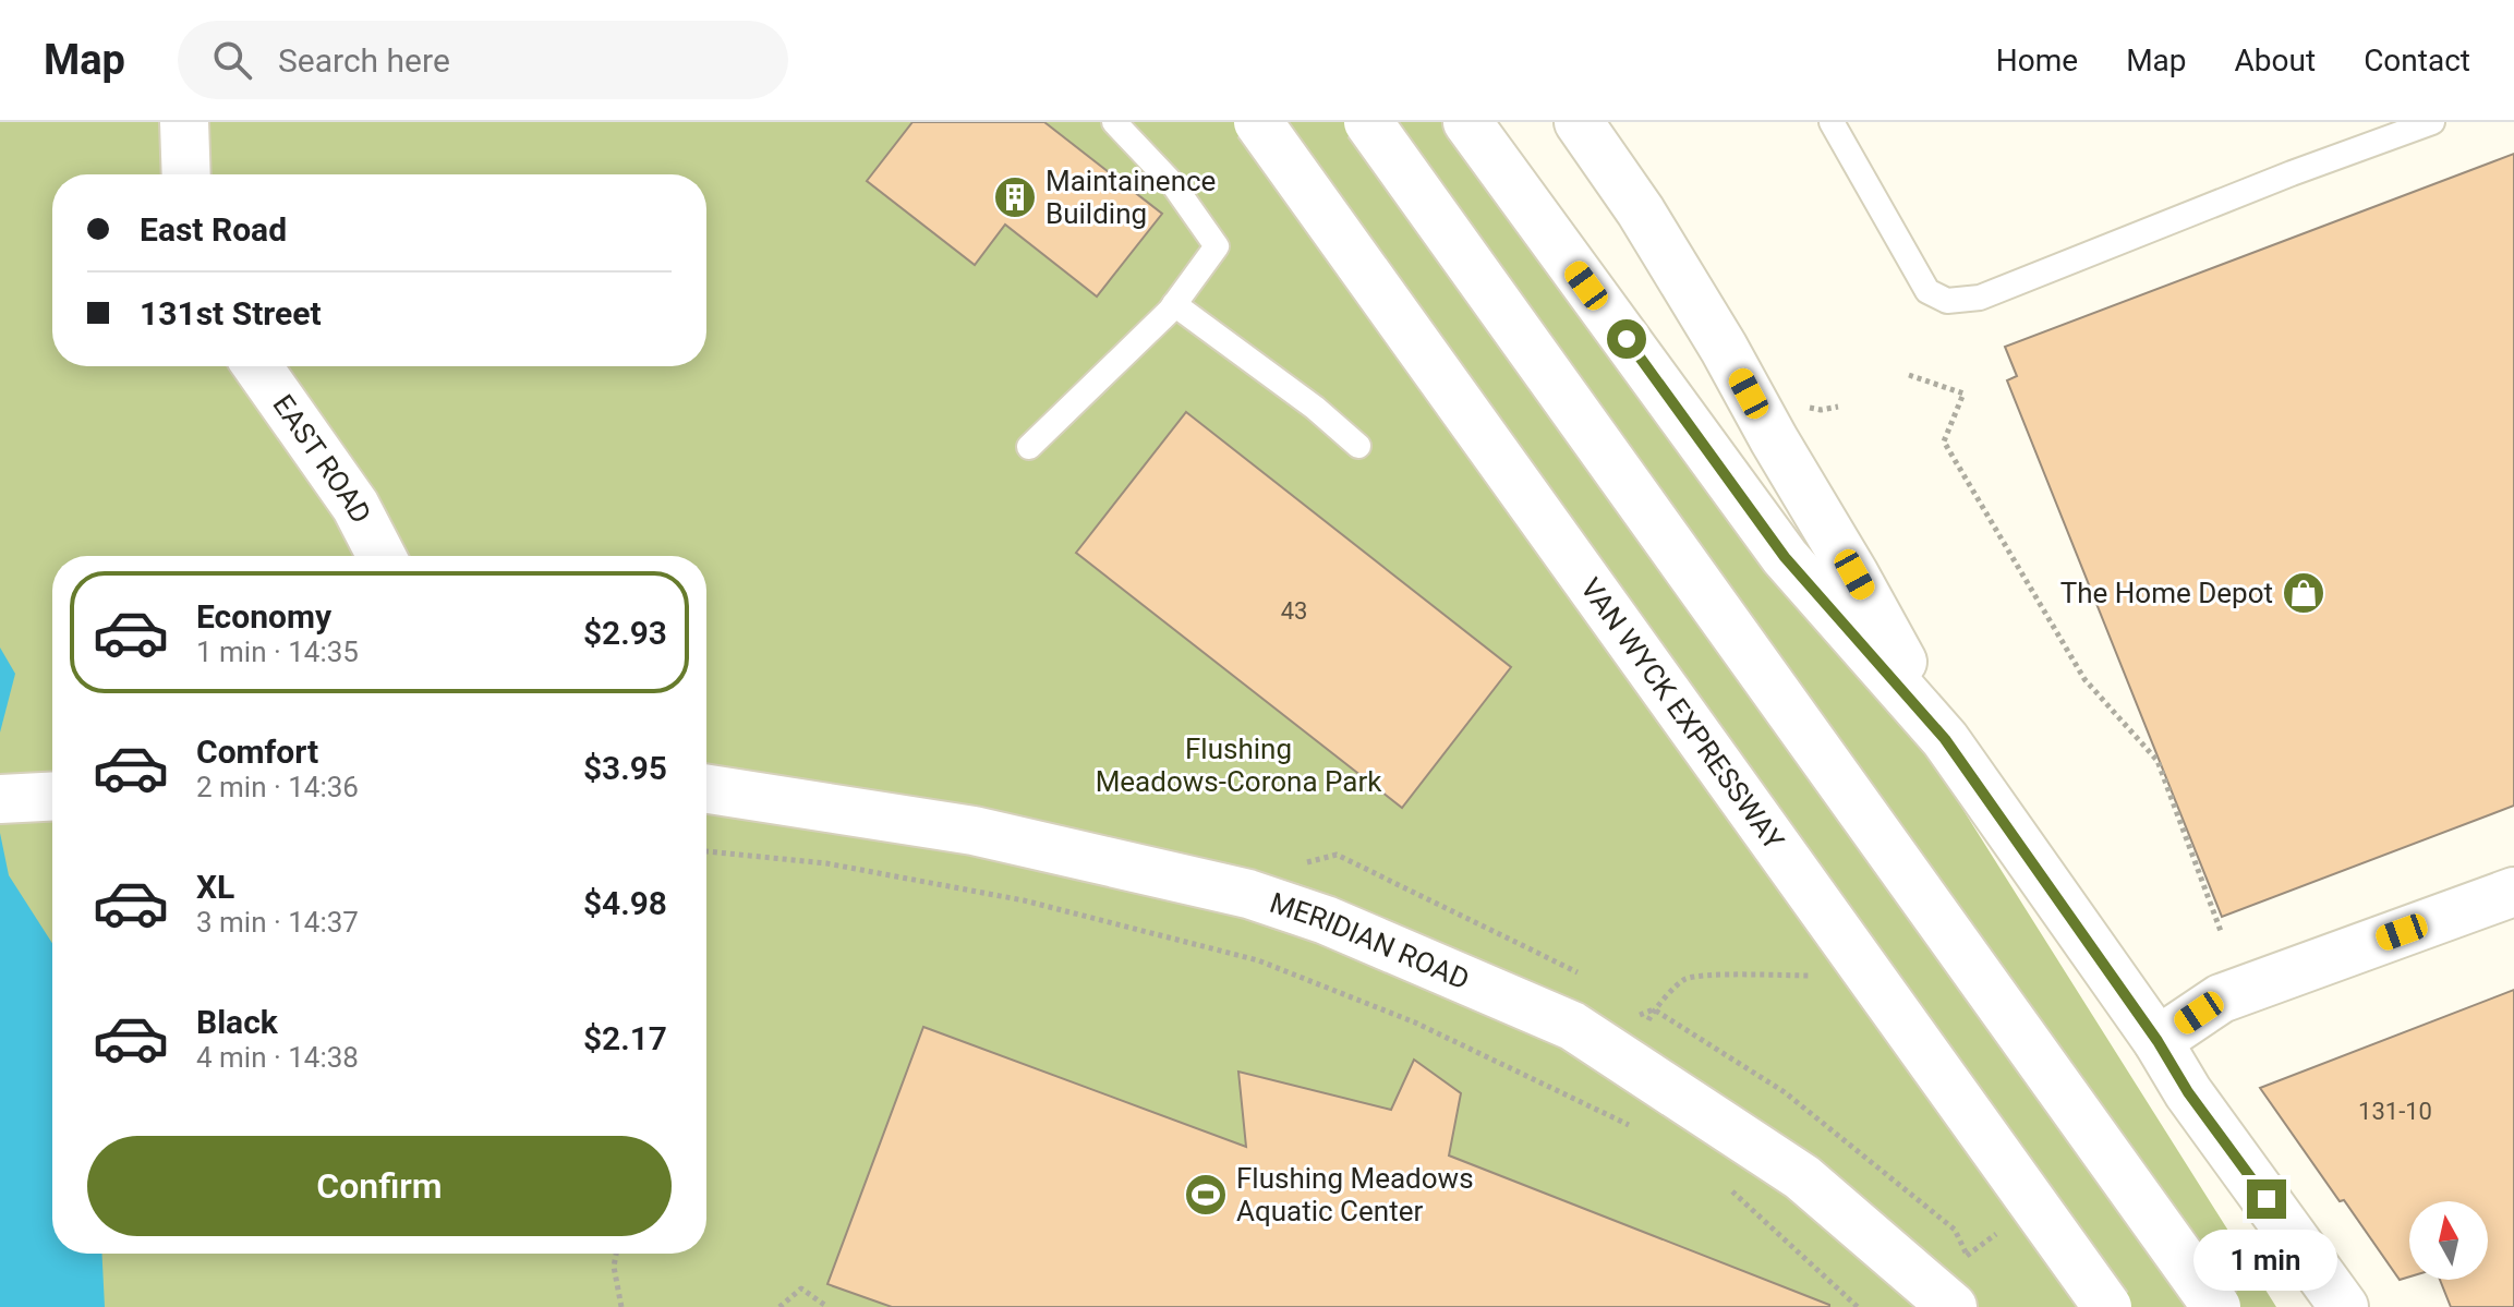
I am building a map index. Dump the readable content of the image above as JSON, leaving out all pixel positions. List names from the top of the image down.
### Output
{
  "streets": {
    "main road": ["EAST ROAD", "VAN WYCK EXPRESSWAY", "MERIDIAN ROAD"]
  },
  "parks": ["Flushing Meadows-Corona Park"],
  "places": {
    "building": ["Maintainence Building"],
    "shop": ["The Home Depot"],
    "sports": ["Flushing Meadows Aquatic Center"]
  },
  "house_numbers": ["43", "131-10"],
  "north": "top",
  "page": {
    "header": "Map",
    "search": "Search here",
    "nav": [
      "Home",
      "Map",
      "About",
      "Contact"
    ],
    "banner": ["East Road", "131st Street"],
    "list": [
      {
        "name": "Economy",
        "note": "1 min · 14:35",
        "value": "$2.93"
      },
      {
        "name": "Comfort",
        "note": "2 min · 14:36",
        "value": "$3.95"
      },
      {
        "name": "XL",
        "note": "3 min · 14:37",
        "value": "$4.98"
      },
      {
        "name": "Black",
        "note": "4 min · 14:38",
        "value": "$2.17"
      }
    ],
    "buttons": "Confirm",
    "bubble": "1 min"
  }
}
